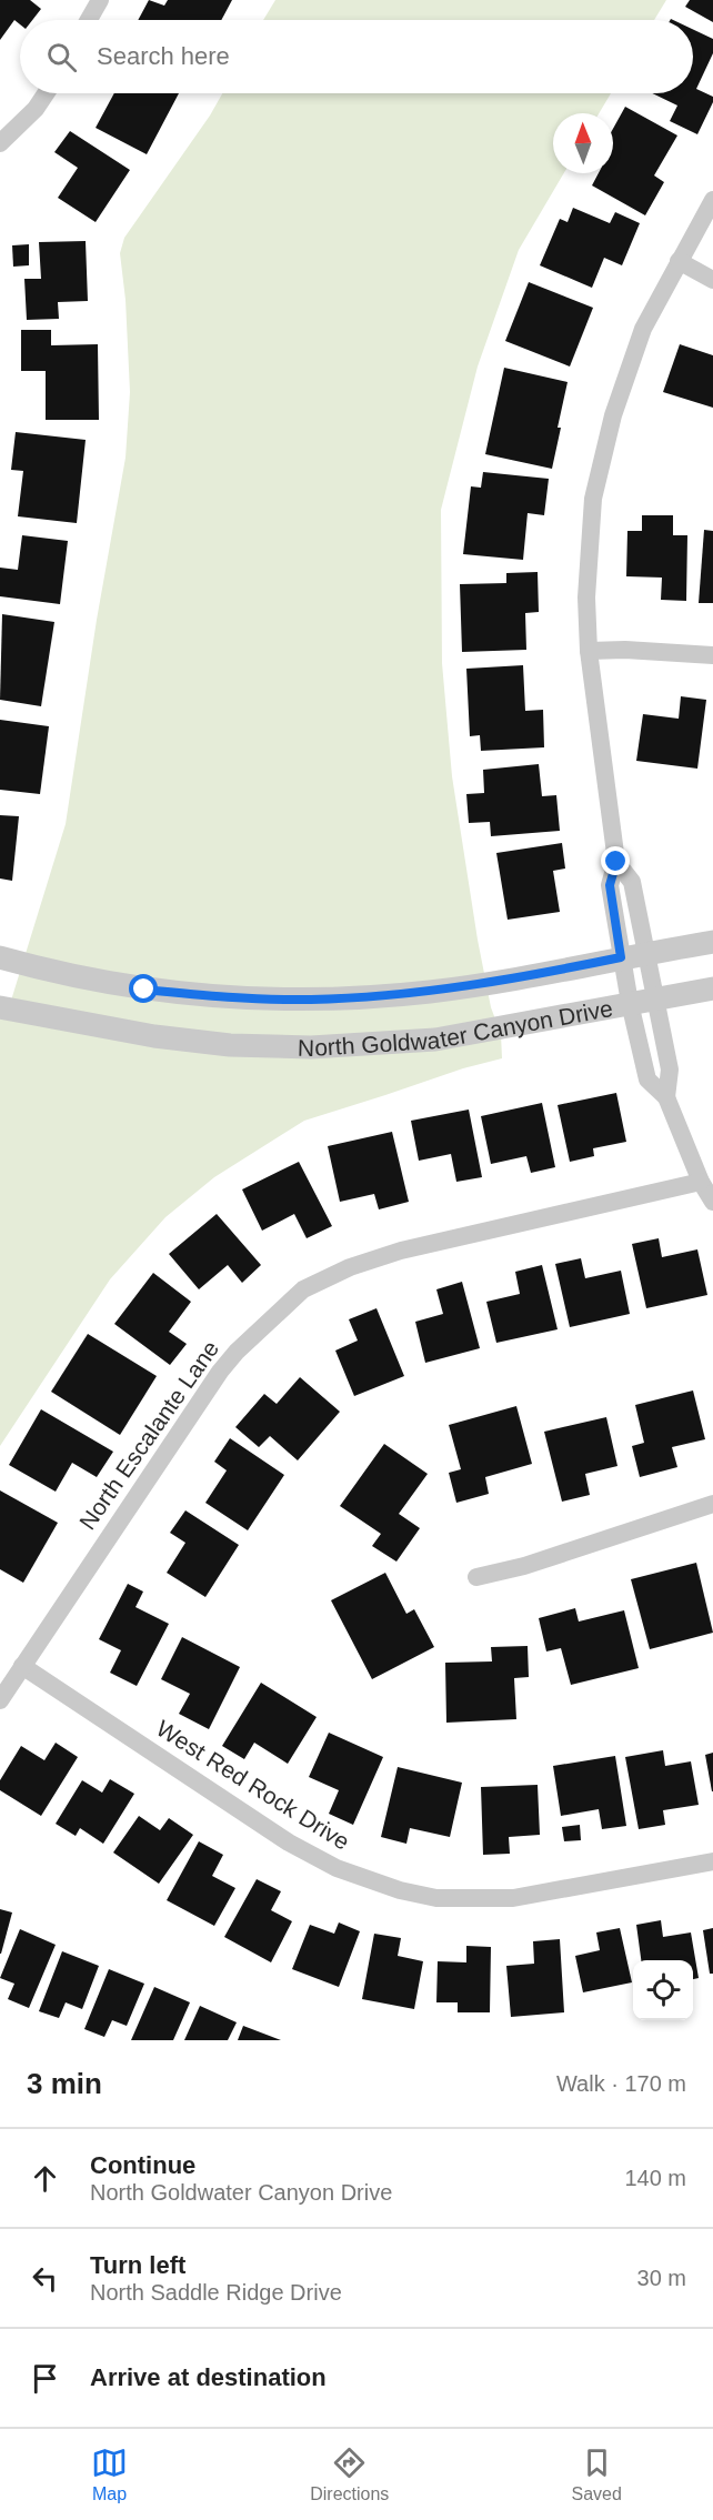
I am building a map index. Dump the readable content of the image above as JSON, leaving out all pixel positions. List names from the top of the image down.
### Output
{
  "streets": {
    "street": ["North Goldwater Canyon Drive", "North Escalante Lane", "West Red Rock Drive"]
  },
  "crossings": [
    ["North Escalante Lane", "West Red Rock Drive"]
  ],
  "north": "top",
  "page": {
    "search": "Search here",
    "heading": ["3 min", "Walk · 170 m"],
    "list": [
      ["Continue", "North Goldwater Canyon Drive", "140 m"],
      ["Turn left", "North Saddle Ridge Drive", "30 m"],
      "Arrive at destination"
    ],
    "nav": ["Map", "Directions", "Saved"]
  }
}
